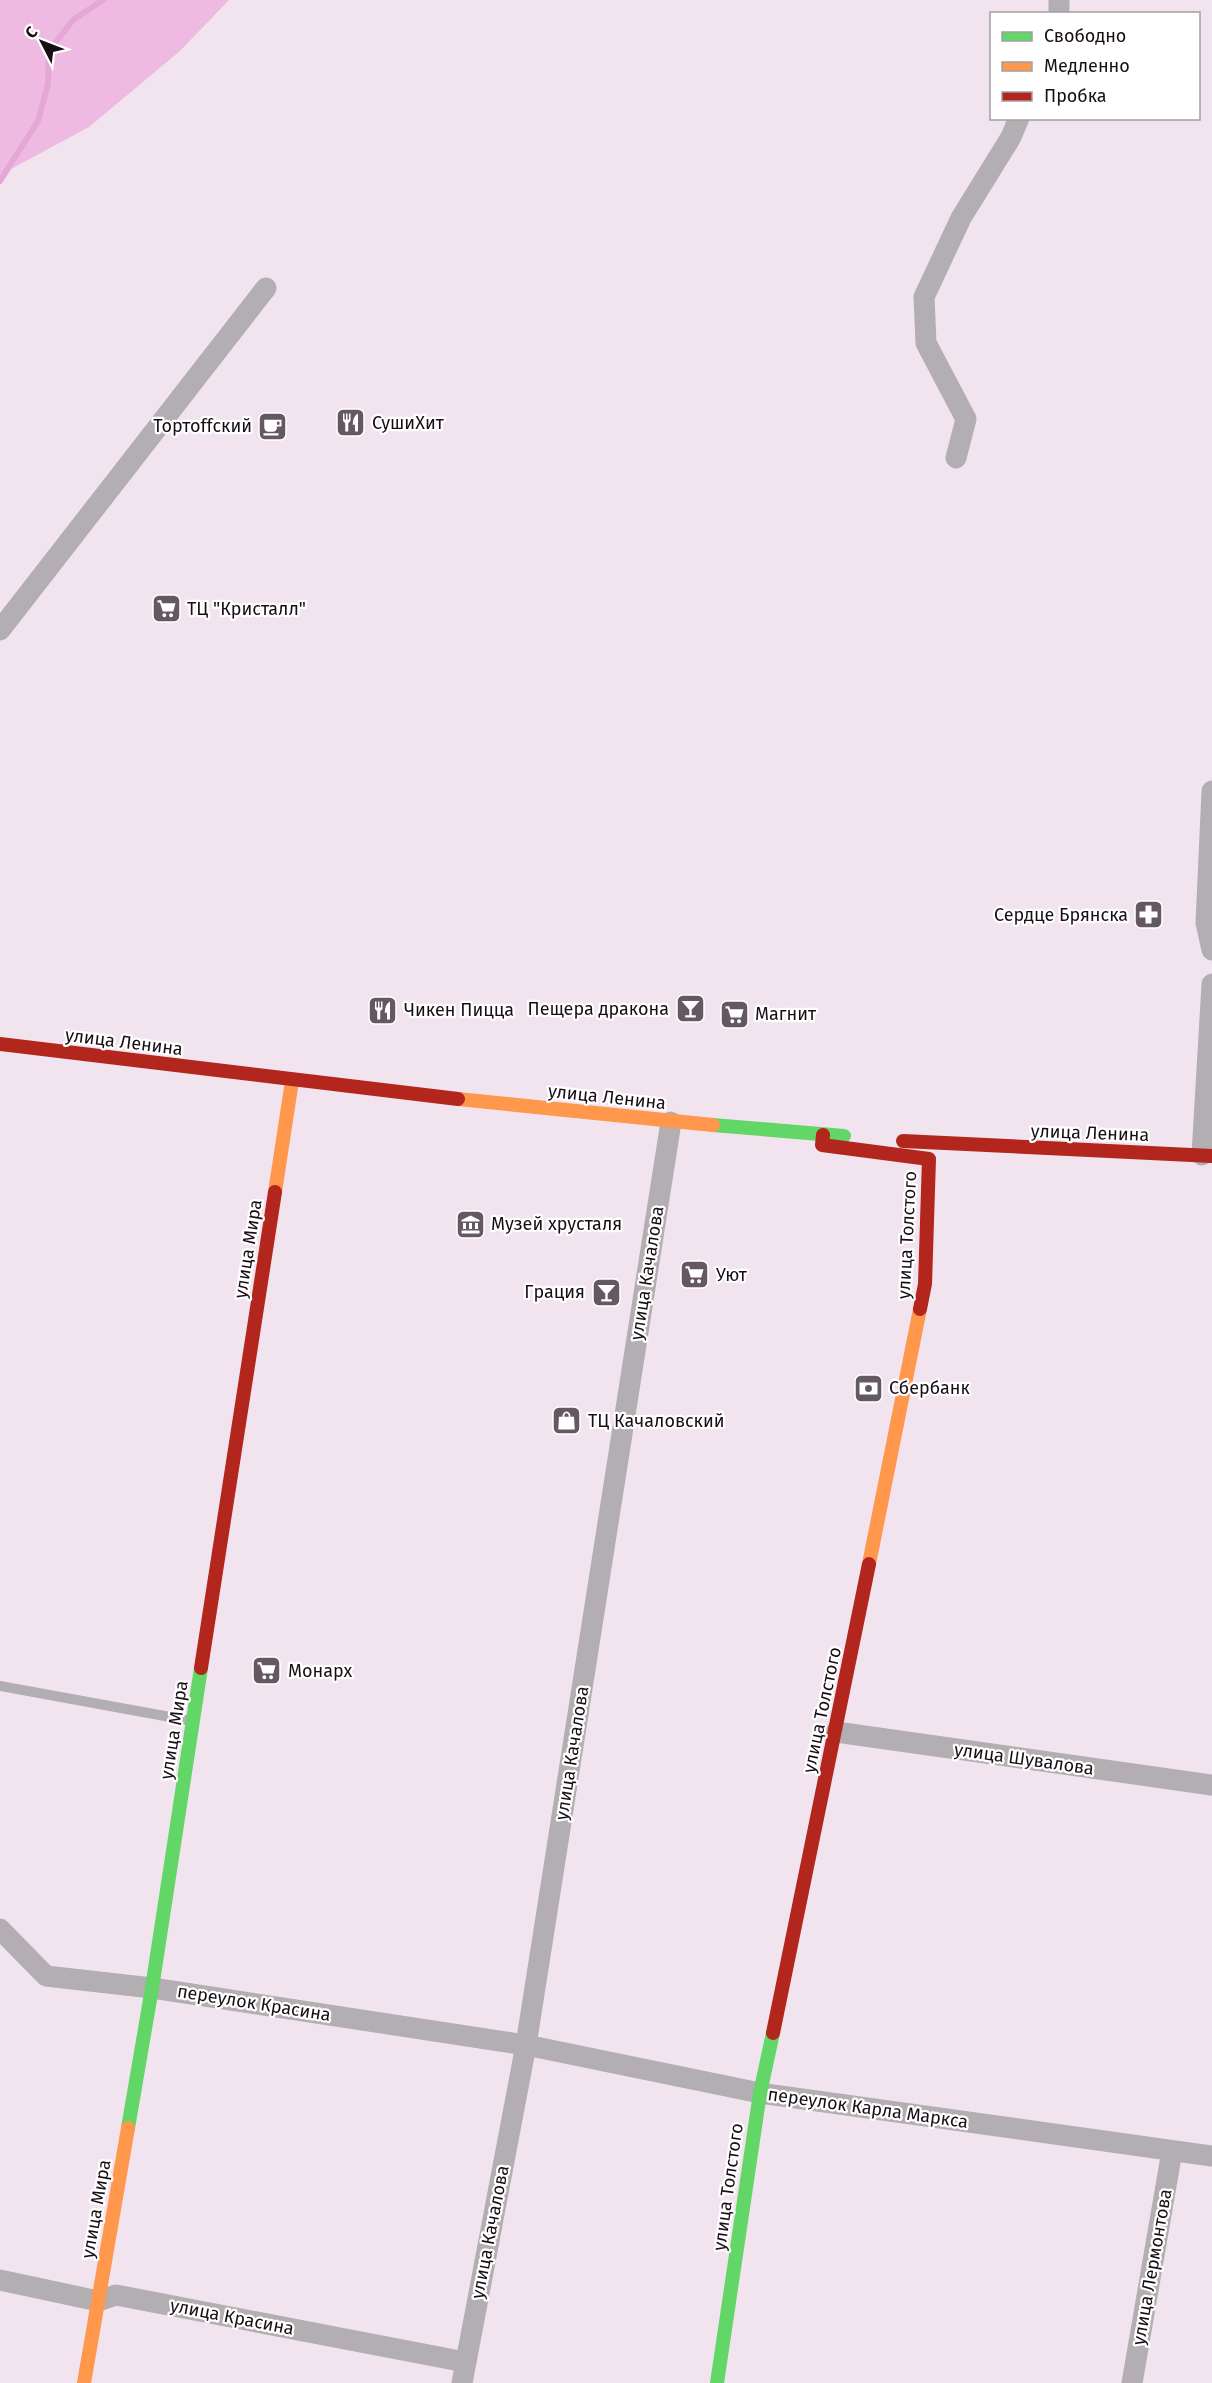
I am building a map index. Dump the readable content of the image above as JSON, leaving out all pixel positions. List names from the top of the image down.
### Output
{
  "streets": {
    "street": [
      "улица Ленина",
      "улица Толстого",
      "улица Мира",
      "улица Качалова",
      "улица Шувалова",
      "переулок Красина",
      "переулок Карла Маркса",
      "улица Лермонтова",
      "улица Красина"
    ]
  },
  "crossings": [
    ["улица Ленина", "улица Толстого"],
    ["улица Ленина", "улица Мира"],
    ["улица Ленина", "улица Качалова"],
    ["улица Толстого", "улица Шувалова"],
    ["улица Толстого", "переулок Карла Маркса"],
    ["улица Мира", "переулок Красина"],
    ["улица Мира", "улица Красина"],
    ["улица Качалова", "переулок Красина"],
    ["улица Качалова", "переулок Карла Маркса"],
    ["улица Качалова", "улица Красина"],
    ["переулок Красина", "переулок Карла Маркса"],
    ["переулок Карла Маркса", "улица Лермонтова"]
  ],
  "places": {
    "restaurant": ["СушиХит", "Чикен Пицца"],
    "cafe": ["Тортоffский"],
    "supermarket": [
      "ТЦ \"Кристалл\"",
      "Магнит",
      "Уют",
      "Монарх"
    ],
    "pharmacy": ["Сердце Брянска"],
    "bar": ["Пещера дракона", "Грация"],
    "museum": ["Музей хрусталя"],
    "bank": ["Сбербанк"],
    "shop": ["ТЦ Качаловский"]
  },
  "legend": ["Свободно", "Медленно", "Пробка"],
  "north": "top left"
}
